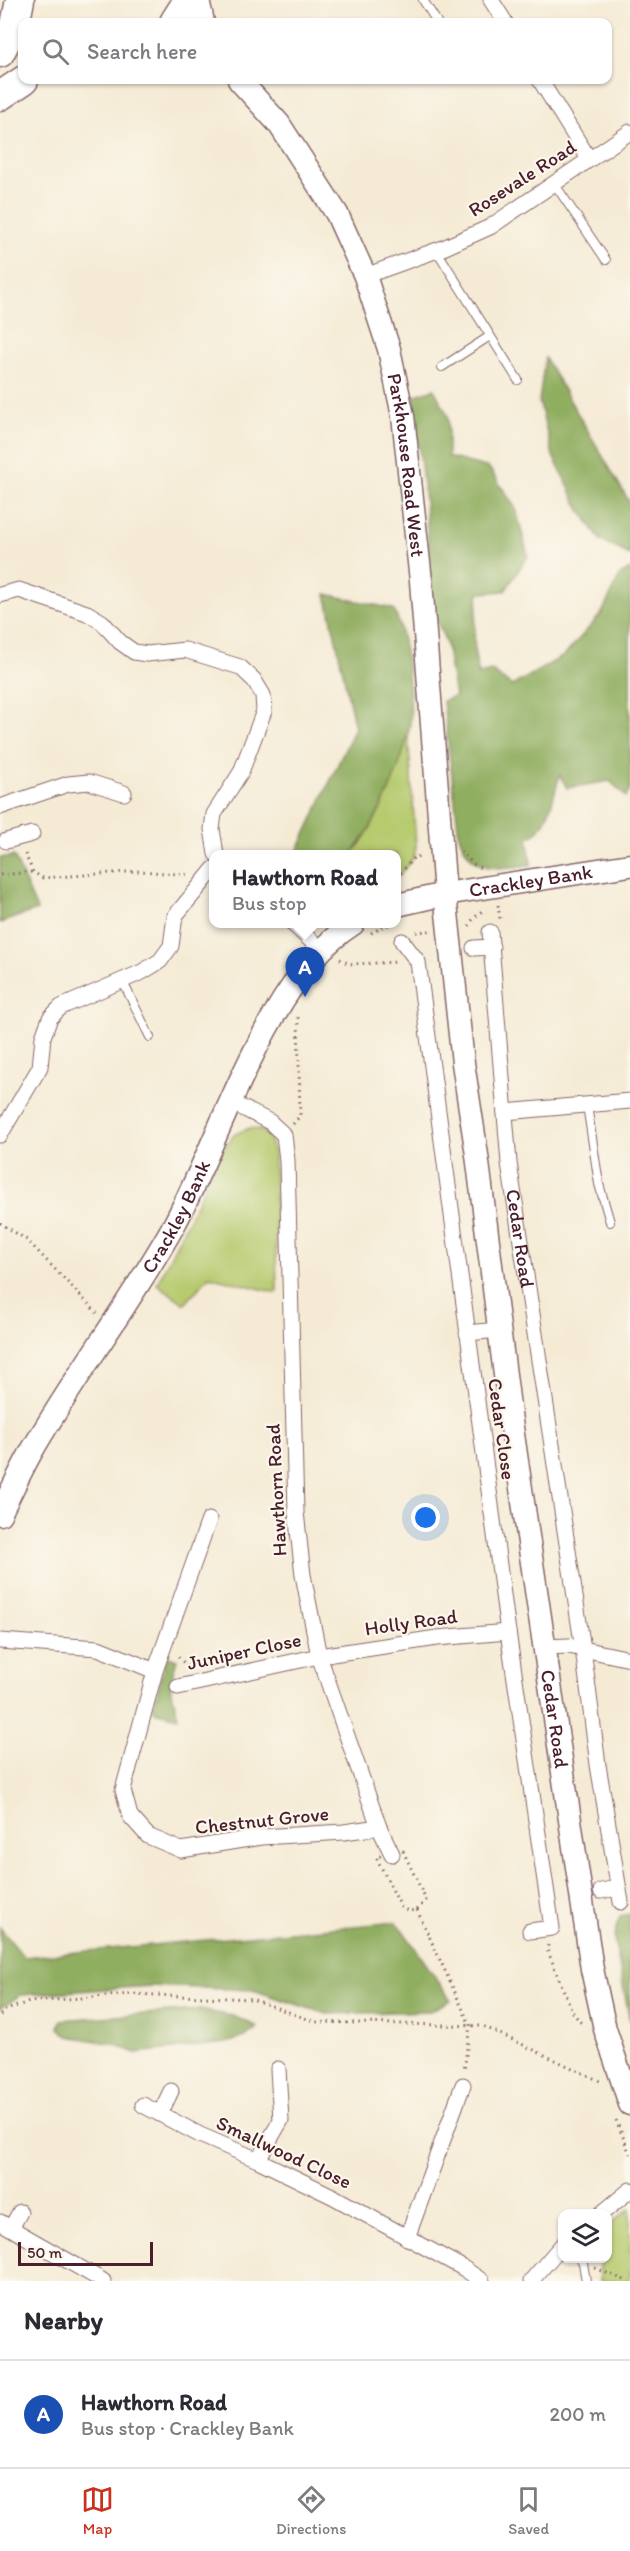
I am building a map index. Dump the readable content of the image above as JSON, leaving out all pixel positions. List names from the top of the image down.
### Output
{
  "streets": {
    "street": [
      "Rosevale Road",
      "Parkhouse Road West",
      "Crackley Bank",
      "Cedar Road",
      "Cedar Close",
      "Hawthorn Road",
      "Holly Road",
      "Juniper Close",
      "Chestnut Grove",
      "Smallwood Close"
    ]
  },
  "crossings": [
    ["Rosevale Road", "Parkhouse Road West"],
    ["Parkhouse Road West", "Crackley Bank"],
    ["Parkhouse Road West", "Cedar Road"],
    ["Crackley Bank", "Cedar Road"],
    ["Crackley Bank", "Hawthorn Road"],
    ["Cedar Close", "Holly Road"],
    ["Hawthorn Road", "Holly Road"],
    ["Hawthorn Road", "Juniper Close"],
    ["Hawthorn Road", "Chestnut Grove"],
    ["Holly Road", "Juniper Close"]
  ],
  "scale_bar": "50 m",
  "page": {
    "search": "Search here",
    "popup": ["Hawthorn Road", "Bus stop"],
    "pins": "A",
    "scale": "50 m",
    "heading": "Nearby",
    "list": [
      {
        "mark": "A",
        "name": "Hawthorn Road",
        "note": "Bus stop · Crackley Bank",
        "value": "200 m"
      }
    ],
    "nav": ["Map", "Directions", "Saved"]
  }
}
